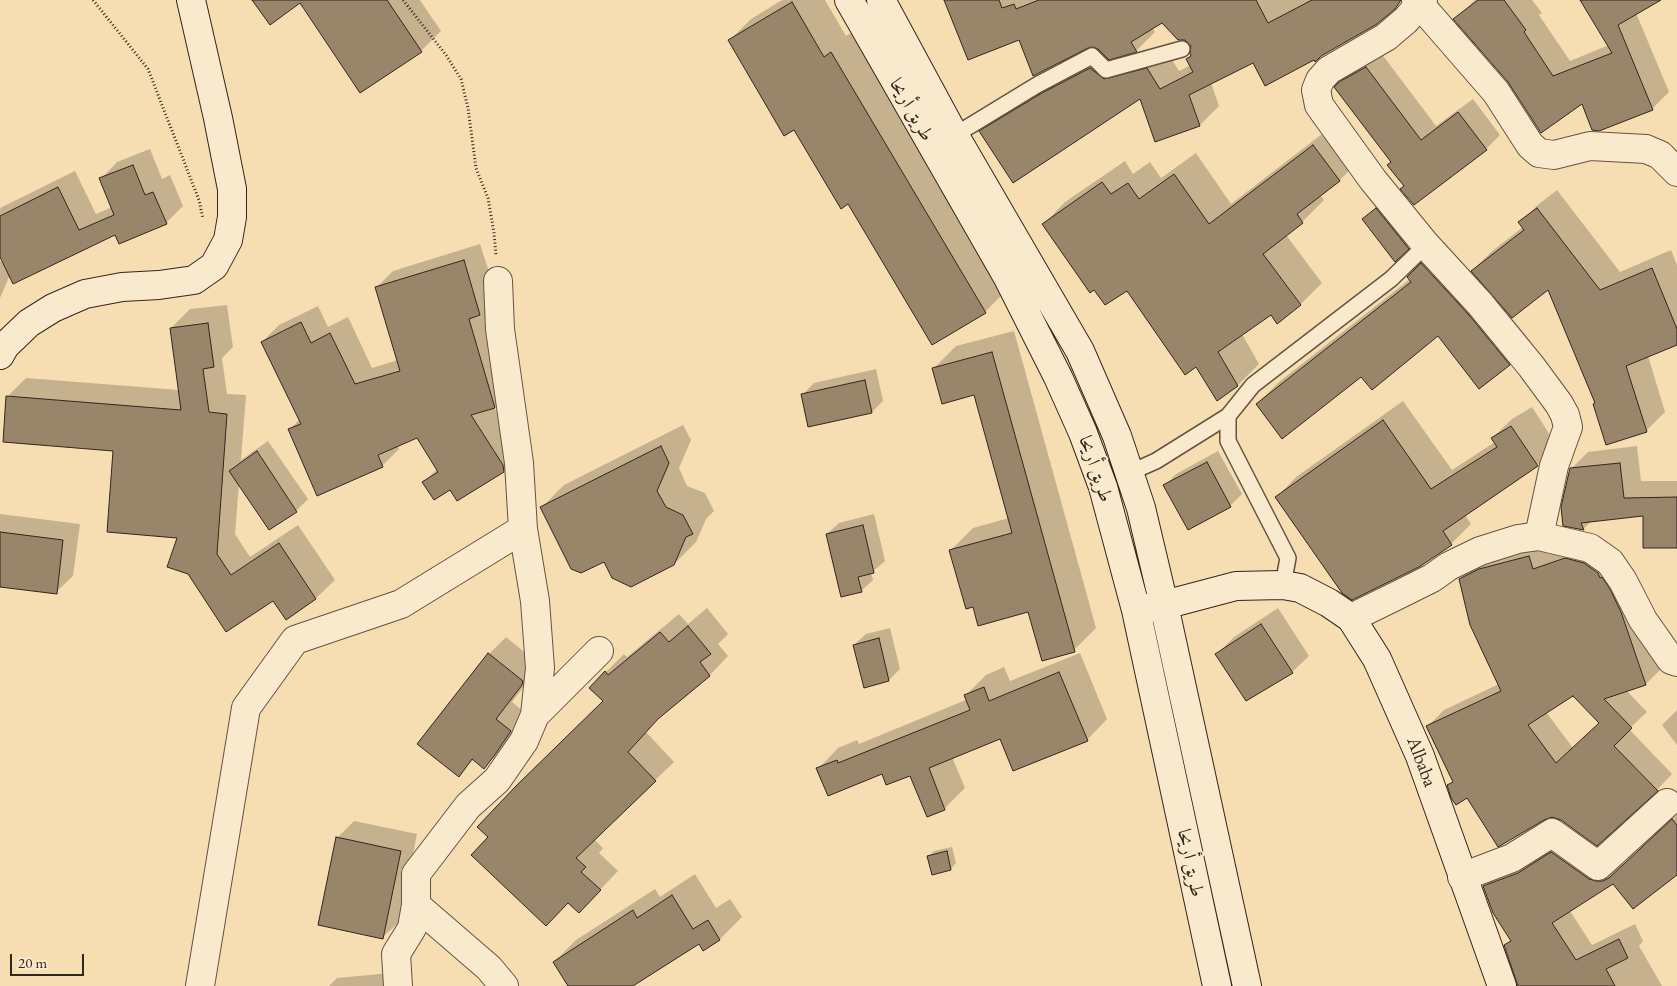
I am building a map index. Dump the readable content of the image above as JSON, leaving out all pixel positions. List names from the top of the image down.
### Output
{
  "streets": {
    "street": ["طريق أريحا", "Albaba"]
  },
  "crossings": [
    ["طريق أريحا", "Albaba"]
  ],
  "scale_bar": "20 m"
}
